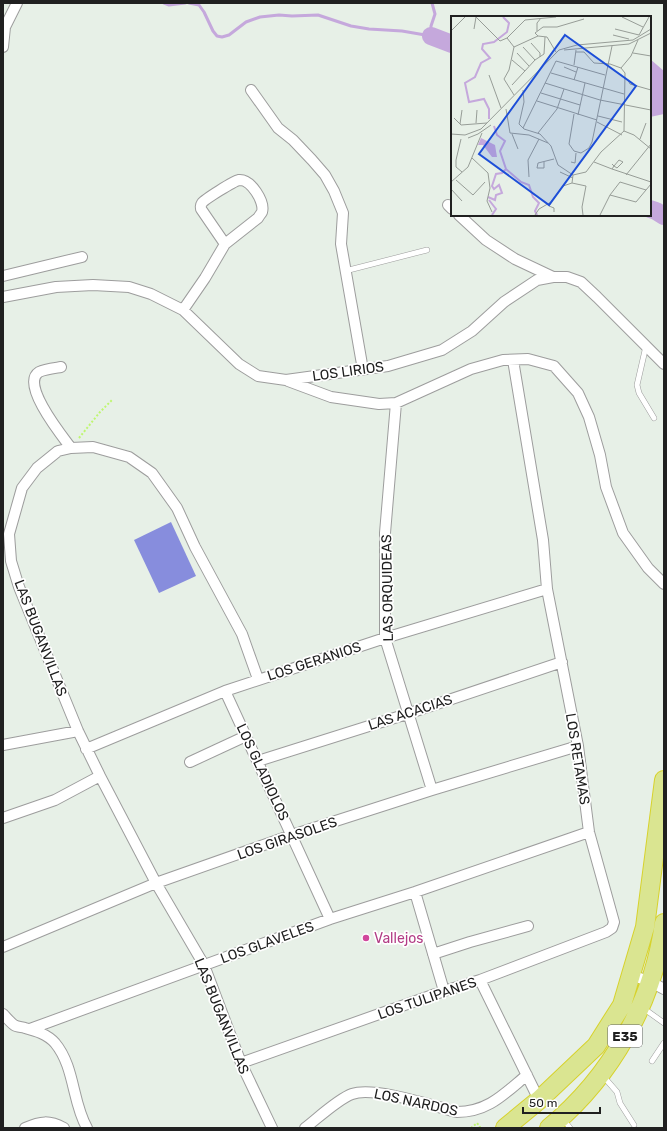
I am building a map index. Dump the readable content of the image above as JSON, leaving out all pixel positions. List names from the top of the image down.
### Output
{
  "streets": {
    "highway": ["E35"],
    "street": [
      "LOS LIRIOS",
      "LAS ORQUIDEAS",
      "LAS BUGANVILLAS",
      "LOS GERANIOS",
      "LAS ACACIAS",
      "LOS RETAMAS",
      "LOS GLADIOLOS",
      "LOS GIRASOLES",
      "LOS GLAVELES",
      "LOS TULIPANES",
      "LOS NARDOS"
    ]
  },
  "crossings": [
    ["LAS ORQUIDEAS", "LOS GERANIOS"],
    ["LAS ORQUIDEAS", "LAS ACACIAS"],
    ["LAS ORQUIDEAS", "LOS GIRASOLES"],
    ["LAS BUGANVILLAS", "LOS GERANIOS"],
    ["LAS BUGANVILLAS", "LOS GIRASOLES"],
    ["LAS BUGANVILLAS", "LOS GLAVELES"],
    ["LAS BUGANVILLAS", "LOS TULIPANES"],
    ["LOS GERANIOS", "LOS RETAMAS"],
    ["LOS GERANIOS", "LOS GLADIOLOS"],
    ["LAS ACACIAS", "LOS RETAMAS"],
    ["LAS ACACIAS", "LOS GLADIOLOS"],
    ["LOS RETAMAS", "LOS GIRASOLES"],
    ["LOS RETAMAS", "LOS GLAVELES"],
    ["LOS RETAMAS", "LOS TULIPANES"],
    ["LOS GLADIOLOS", "LOS GIRASOLES"],
    ["LOS GLADIOLOS", "LOS GLAVELES"]
  ],
  "places": ["Vallejos"],
  "scale_bar": "50 m"
}
